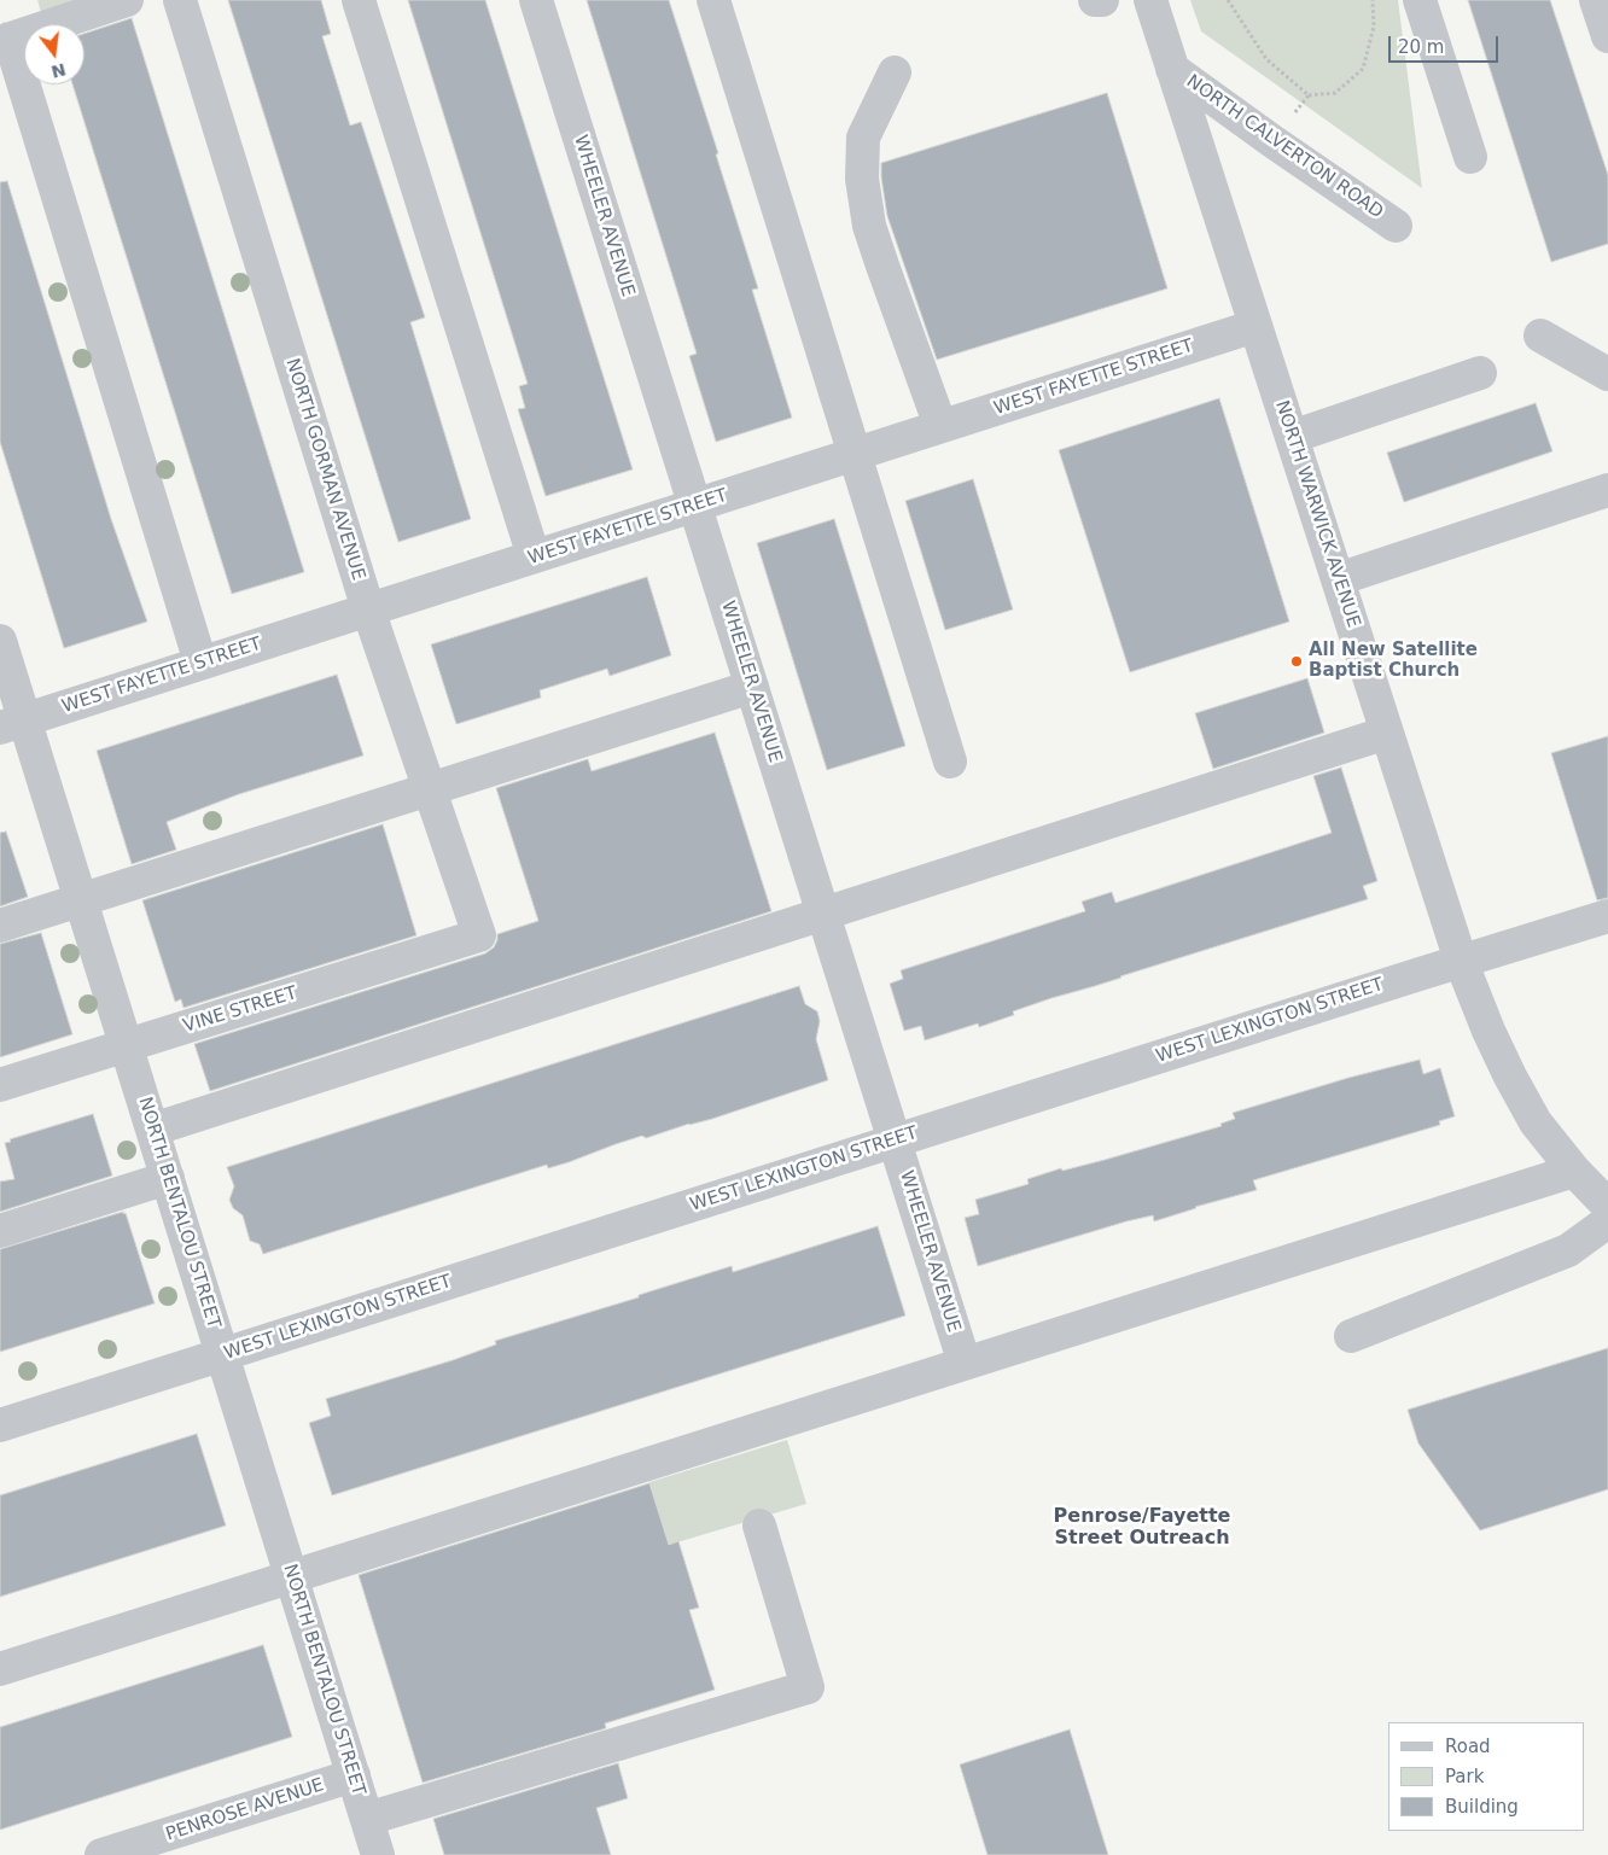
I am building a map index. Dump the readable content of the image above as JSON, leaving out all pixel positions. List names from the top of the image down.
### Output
{
  "streets": {
    "street": [
      "NORTH CALVERTON ROAD",
      "WHEELER AVENUE",
      "WEST FAYETTE STREET",
      "NORTH GORMAN AVENUE",
      "NORTH WARWICK AVENUE",
      "VINE STREET",
      "WEST LEXINGTON STREET",
      "NORTH BENTALOU STREET",
      "PENROSE AVENUE"
    ]
  },
  "crossings": [
    ["NORTH CALVERTON ROAD", "NORTH WARWICK AVENUE"],
    ["WHEELER AVENUE", "WEST FAYETTE STREET"],
    ["WHEELER AVENUE", "WEST LEXINGTON STREET"],
    ["WEST FAYETTE STREET", "NORTH GORMAN AVENUE"],
    ["WEST FAYETTE STREET", "NORTH WARWICK AVENUE"],
    ["WEST FAYETTE STREET", "NORTH BENTALOU STREET"],
    ["NORTH GORMAN AVENUE", "VINE STREET"],
    ["NORTH WARWICK AVENUE", "WEST LEXINGTON STREET"],
    ["VINE STREET", "NORTH BENTALOU STREET"],
    ["WEST LEXINGTON STREET", "NORTH BENTALOU STREET"],
    ["NORTH BENTALOU STREET", "PENROSE AVENUE"]
  ],
  "districts": ["Penrose/Fayette Street Outreach"],
  "places": ["All New Satellite Baptist Church"],
  "legend": ["Road", "Park", "Building"],
  "scale_bar": "20 m",
  "north": "bottom"
}
